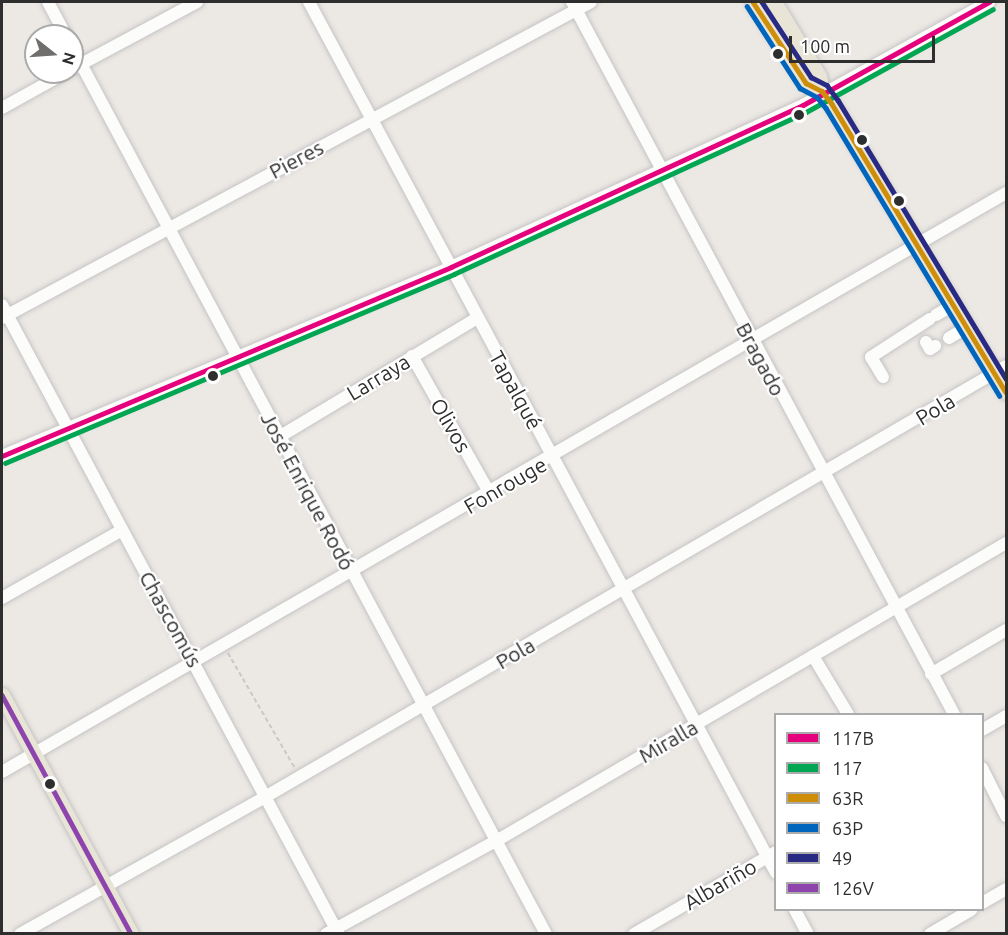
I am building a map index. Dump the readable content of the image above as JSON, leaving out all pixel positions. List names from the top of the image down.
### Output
{
  "streets": {
    "street": [
      "Pieres",
      "Bragado",
      "Larraya",
      "Tapalqué",
      "Pola",
      "Olivos",
      "Fonrouge",
      "José Enrique Rodó",
      "Chascomús",
      "Miralla",
      "Albariño"
    ]
  },
  "crossings": [
    ["Pieres", "Bragado"],
    ["Pieres", "Tapalqué"],
    ["Pieres", "José Enrique Rodó"],
    ["Pieres", "Chascomús"],
    ["Bragado", "Pola"],
    ["Bragado", "Fonrouge"],
    ["Bragado", "Miralla"],
    ["Larraya", "Tapalqué"],
    ["Larraya", "Olivos"],
    ["Larraya", "José Enrique Rodó"],
    ["Tapalqué", "Pola"],
    ["Tapalqué", "Fonrouge"],
    ["Tapalqué", "Miralla"],
    ["Tapalqué", "Albariño"],
    ["Pola", "José Enrique Rodó"],
    ["Pola", "Chascomús"],
    ["Olivos", "Fonrouge"],
    ["Fonrouge", "José Enrique Rodó"],
    ["Fonrouge", "Chascomús"],
    ["José Enrique Rodó", "Miralla"],
    ["Chascomús", "Miralla"]
  ],
  "lines": [
    "transit line 117B",
    "transit line 63R",
    "transit line 49",
    "transit line 63P",
    "transit line 117",
    "transit line 126V"
  ],
  "legend": [
    "117B",
    "117",
    "63R",
    "63P",
    "49",
    "126V"
  ],
  "scale_bar": "100 m",
  "north": "right"
}
